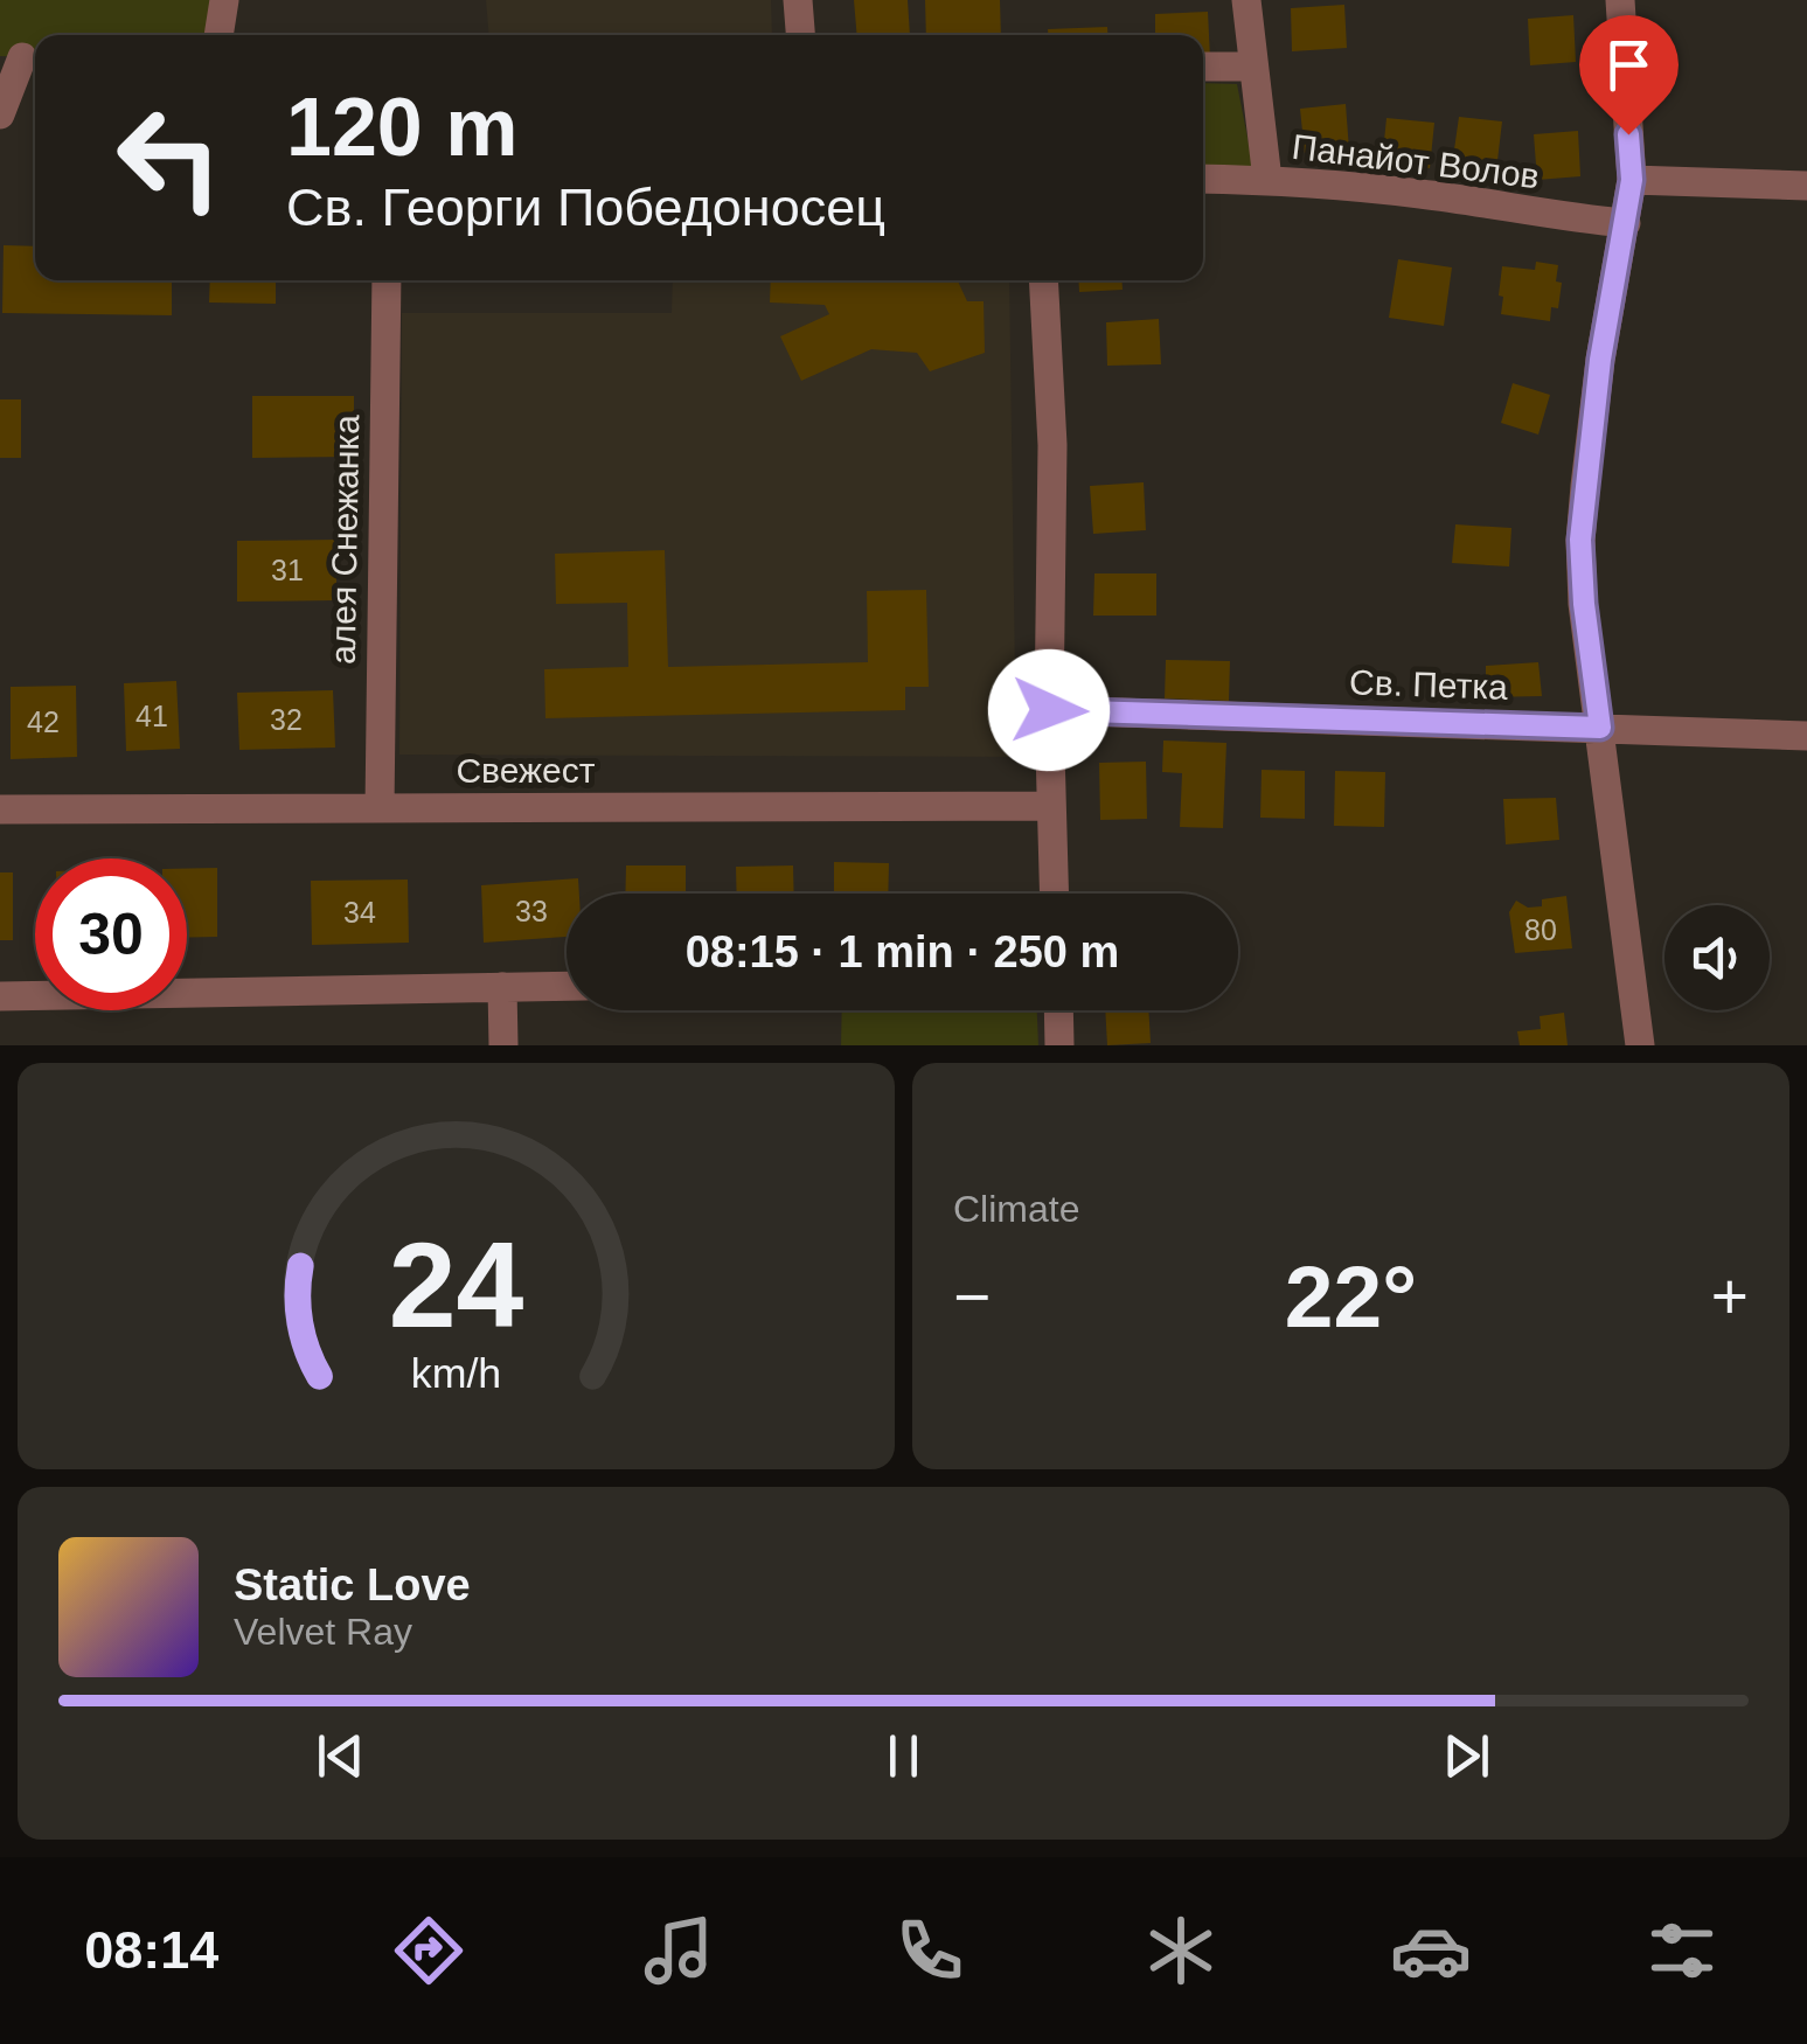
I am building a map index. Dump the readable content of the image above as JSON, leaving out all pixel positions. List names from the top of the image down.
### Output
{
  "streets": {
    "street": [
      "Панайот Волов",
      "алея Снежанка",
      "Св. Петка",
      "Свежест"
    ]
  },
  "crossings": [
    ["алея Снежанка", "Свежест"]
  ],
  "house_numbers": [
    "31",
    "41",
    "32",
    "42",
    "33",
    "34",
    "80"
  ],
  "page": {
    "turn": ["120 m", "Св. Георги Победоносец"],
    "limit": "30",
    "trip": "08:15 · 1 min · 250 m",
    "tile": "Climate",
    "heat": ["−", "22°", "+"],
    "song": ["Static Love", "Velvet Ray"],
    "tabs": "08:14",
    "gauge": ["24", "km/h"]
  }
}
